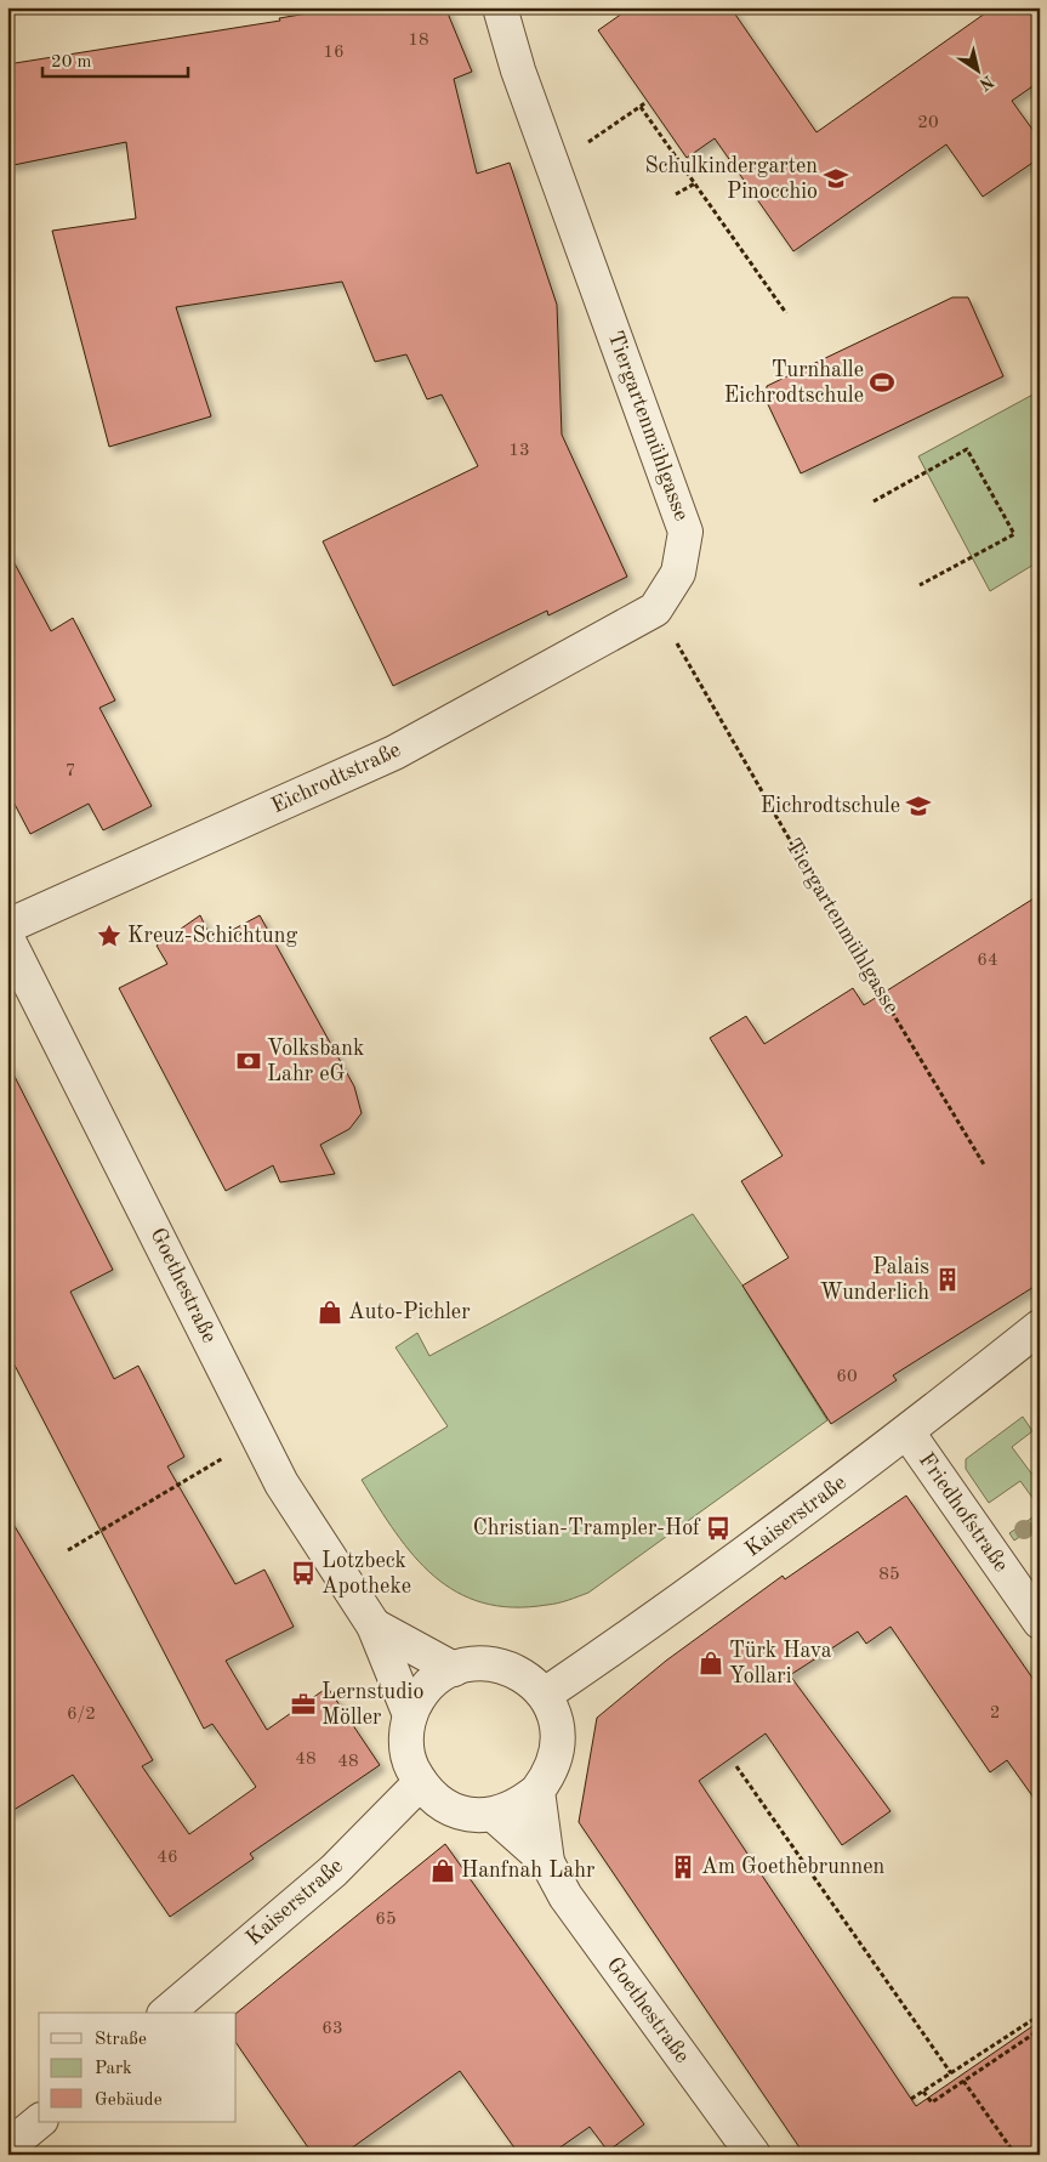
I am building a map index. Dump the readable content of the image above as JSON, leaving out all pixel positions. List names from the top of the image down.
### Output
{
  "streets": {
    "street": [
      "Tiergartenmühlgasse",
      "Eichrodtstraße",
      "Goethestraße",
      "Friedhofstraße",
      "Kaiserstraße"
    ]
  },
  "crossings": [
    ["Tiergartenmühlgasse", "Eichrodtstraße"],
    ["Goethestraße", "Kaiserstraße"],
    ["Friedhofstraße", "Kaiserstraße"]
  ],
  "places": {
    "school or university": ["Schulkindergarten Pinocchio", "Eichrodtschule"],
    "sports": ["Turnhalle Eichrodtschule"],
    "place": ["Kreuz-Schichtung"],
    "bank": ["Volksbank Lahr eG"],
    "building": ["Palais Wunderlich", "Am Goethebrunnen"],
    "shop": ["Auto-Pichler", "Türk Hava Yollari", "Hanfnah Lahr"],
    "bus stop": ["Christian-Trampler-Hof", "Lotzbeck Apotheke"],
    "office": ["Lernstudio Möller"]
  },
  "house_numbers": [
    "18",
    "16",
    "20",
    "13",
    "7",
    "64",
    "60",
    "85",
    "2",
    "6/2",
    "48",
    "48",
    "46",
    "65",
    "63"
  ],
  "legend": ["Straße", "Park", "Gebäude"],
  "scale_bar": "20 m",
  "north": "bottom right"
}
